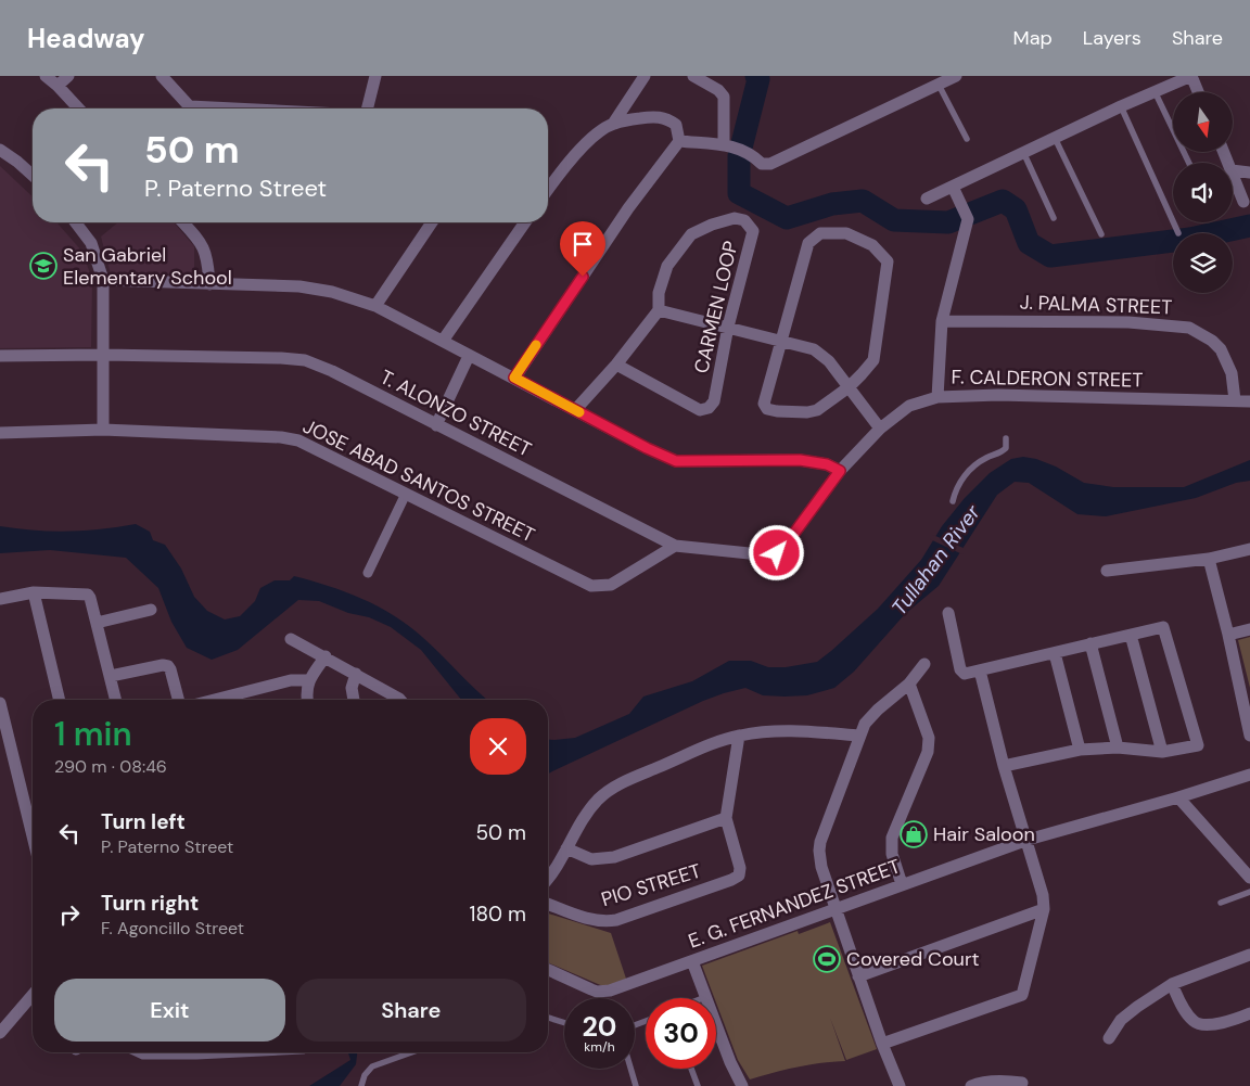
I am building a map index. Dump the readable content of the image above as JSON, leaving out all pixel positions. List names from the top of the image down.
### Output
{
  "streets": {
    "street": [
      "J. PALMA STREET",
      "CARMEN LOOP",
      "F. CALDERON STREET",
      "T. ALONZO STREET",
      "JOSE ABAD SANTOS STREET",
      "PIO STREET",
      "E. G. FERNANDEZ STREET"
    ]
  },
  "crossings": [
    ["J. PALMA STREET", "F. CALDERON STREET"],
    ["F. CALDERON STREET", "T. ALONZO STREET"],
    ["T. ALONZO STREET", "JOSE ABAD SANTOS STREET"]
  ],
  "water": ["Tullahan River"],
  "places": {
    "school or university": ["San Gabriel Elementary School"],
    "shop": ["Hair Saloon"],
    "sports": ["Covered Court"]
  },
  "north": "bottom",
  "page": {
    "header": "Headway",
    "nav": ["Map", "Layers", "Share"],
    "turn": ["50 m", "P. Paterno Street"],
    "heading": ["1 min", "290 m · 08:46"],
    "list": [
      {
        "name": "Turn left",
        "note": "P. Paterno Street",
        "value": "50 m"
      },
      {
        "name": "Turn right",
        "note": "F. Agoncillo Street",
        "value": "180 m"
      }
    ],
    "buttons": ["Exit", "Share"],
    "speed": "20 km/h",
    "limit": "30"
  }
}
